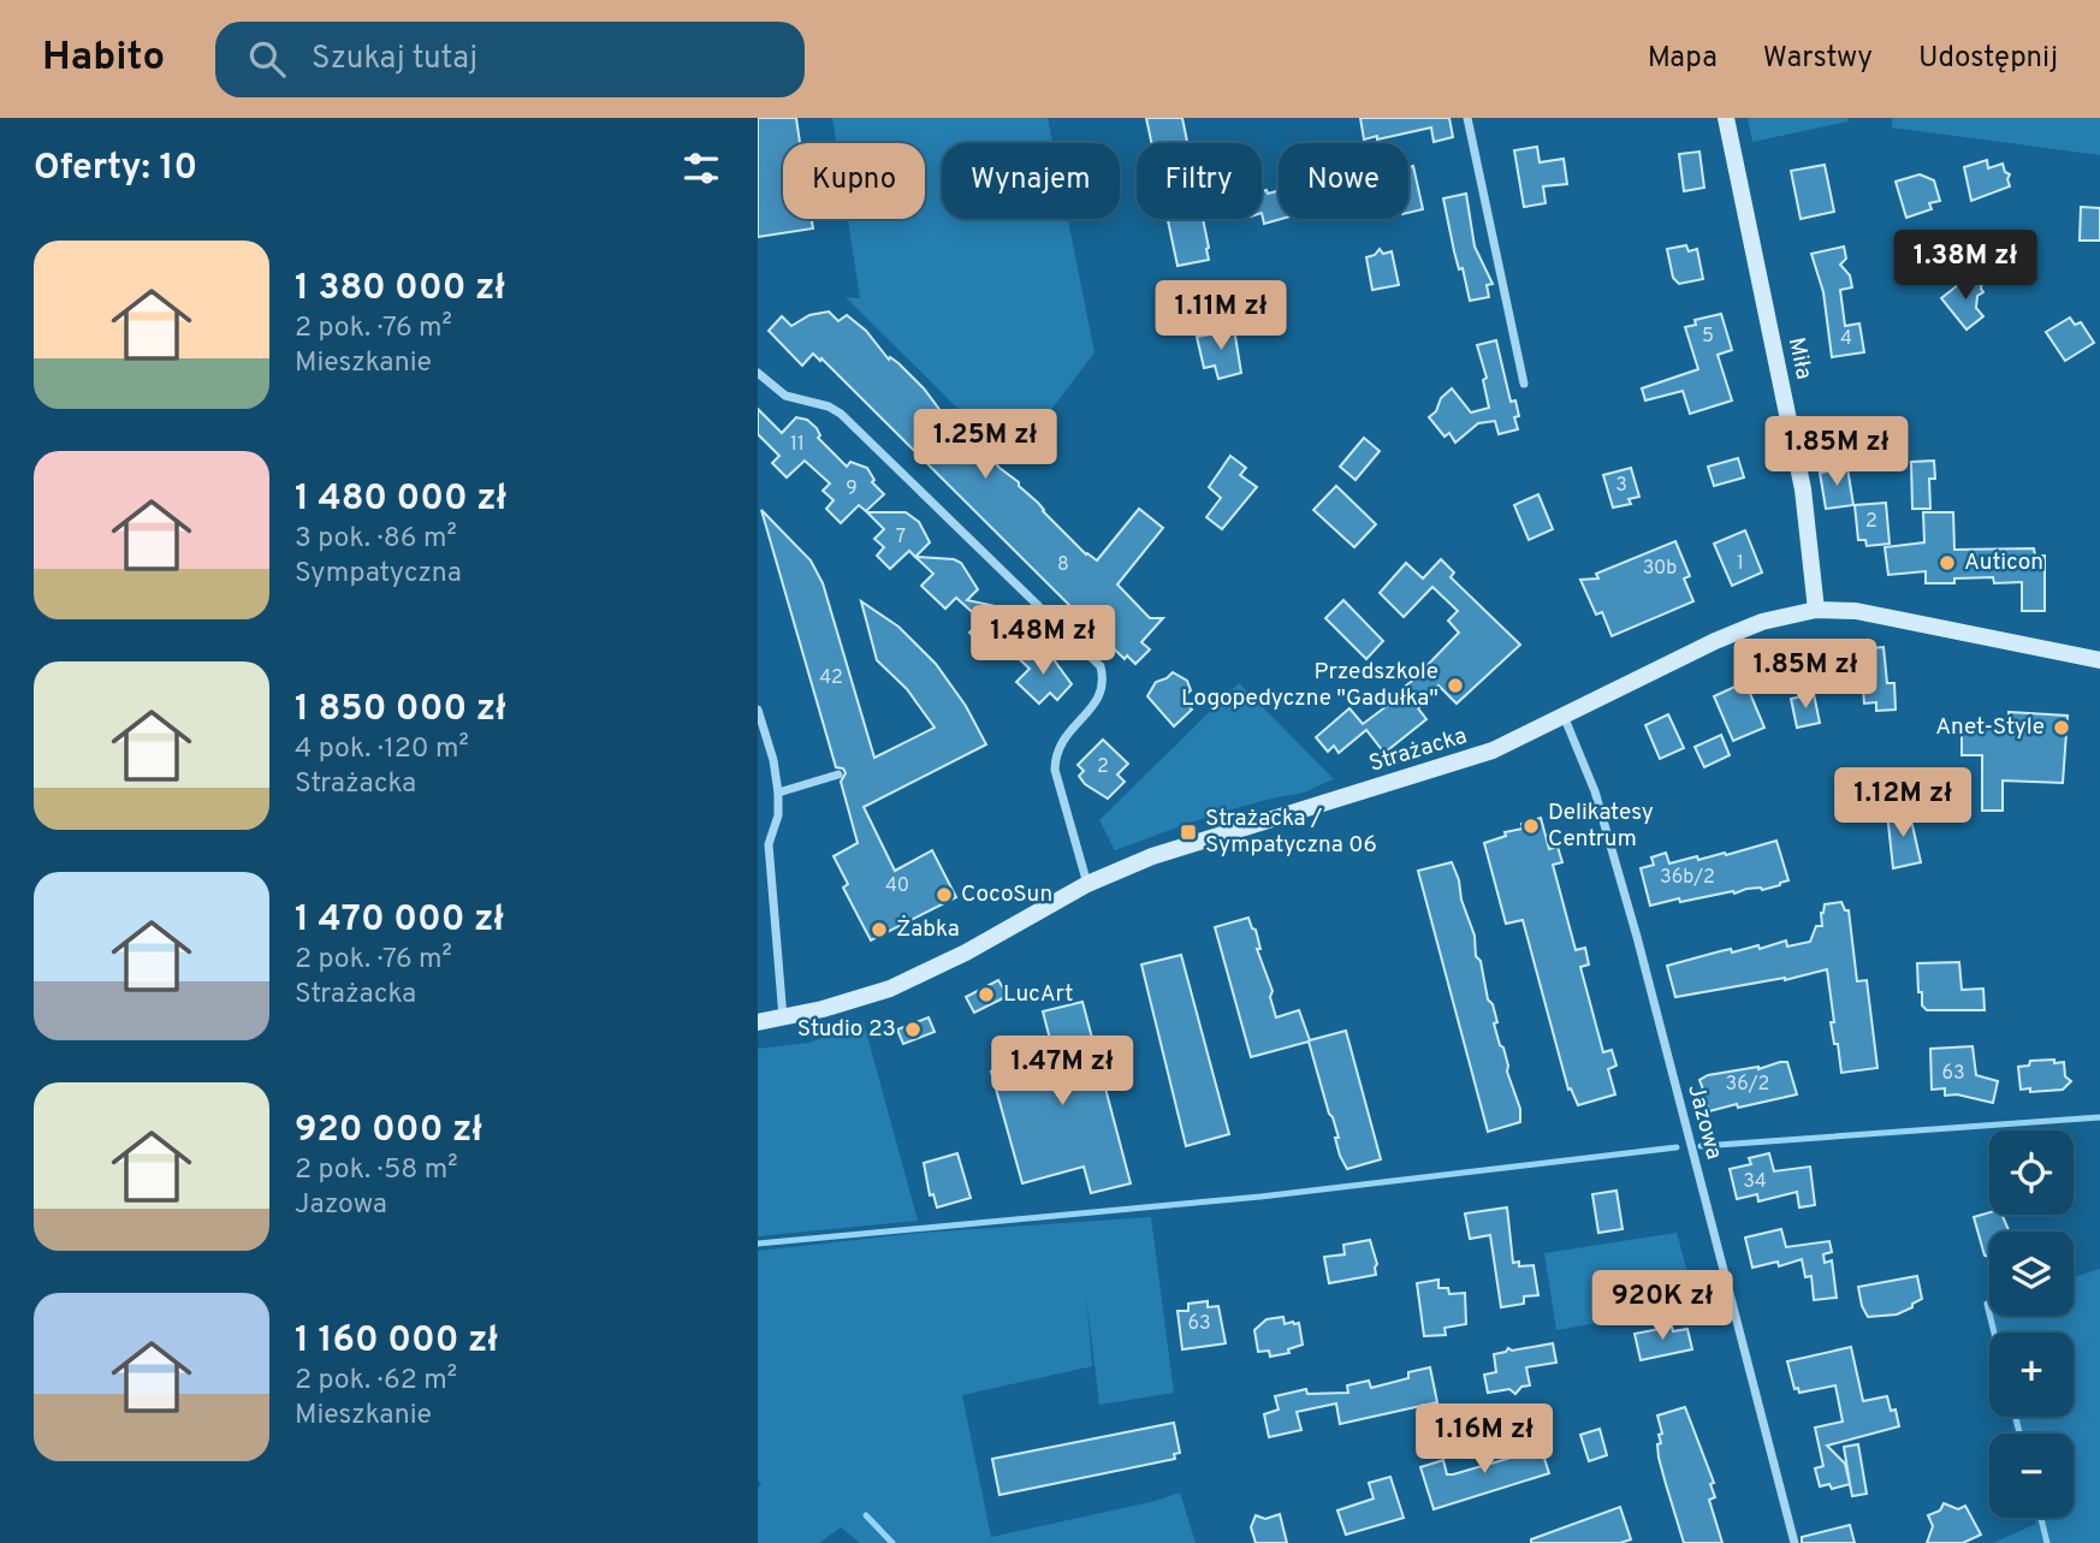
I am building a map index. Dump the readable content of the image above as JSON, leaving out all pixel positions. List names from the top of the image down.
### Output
{
  "streets": {
    "street": ["Miła", "Strażacka", "Jazowa"]
  },
  "crossings": [
    ["Miła", "Strażacka"],
    ["Strażacka", "Jazowa"]
  ],
  "places": {
    "other": [
      "Auticon",
      "Przedszkole Logopedyczne \"Gadułka\"",
      "Anet-Style",
      "Delikatesy Centrum",
      "CocoSun",
      "Żabka",
      "LucArt",
      "Studio 23"
    ],
    "transit": ["Strażacka / Sympatyczna 06"]
  },
  "house_numbers": [
    "5",
    "4",
    "11",
    "3",
    "9",
    "2",
    "7",
    "1",
    "8",
    "30b",
    "42",
    "2",
    "36b/2",
    "40",
    "63",
    "36/2",
    "34",
    "63"
  ],
  "page": {
    "header": "Habito",
    "search": "Szukaj tutaj",
    "nav": ["Mapa", "Warstwy", "Udostępnij"],
    "heading": "Oferty: 10",
    "chip": [
      "Kupno",
      "Wynajem",
      "Filtry",
      "Nowe"
    ],
    "list": [
      {
        "name": "1 380 000 zł",
        "note": "2 pok. · 76 m² · Mieszkanie"
      },
      {
        "name": "1 480 000 zł",
        "note": "3 pok. · 86 m² · Sympatyczna"
      },
      {
        "name": "1 850 000 zł",
        "note": "4 pok. · 120 m² · Strażacka"
      },
      {
        "name": "1 470 000 zł",
        "note": "2 pok. · 76 m² · Strażacka"
      },
      {
        "name": "920 000 zł",
        "note": "2 pok. · 58 m² · Jazowa"
      },
      {
        "name": "1 160 000 zł",
        "note": "2 pok. · 62 m² · Mieszkanie"
      }
    ],
    "price": [
      "1.38M zł",
      "1.11M zł",
      "1.25M zł",
      "1.85M zł",
      "1.48M zł",
      "1.85M zł",
      "1.12M zł",
      "1.47M zł",
      "920K zł",
      "1.16M zł"
    ],
    "map_buttons": ["+", "−"]
  }
}
